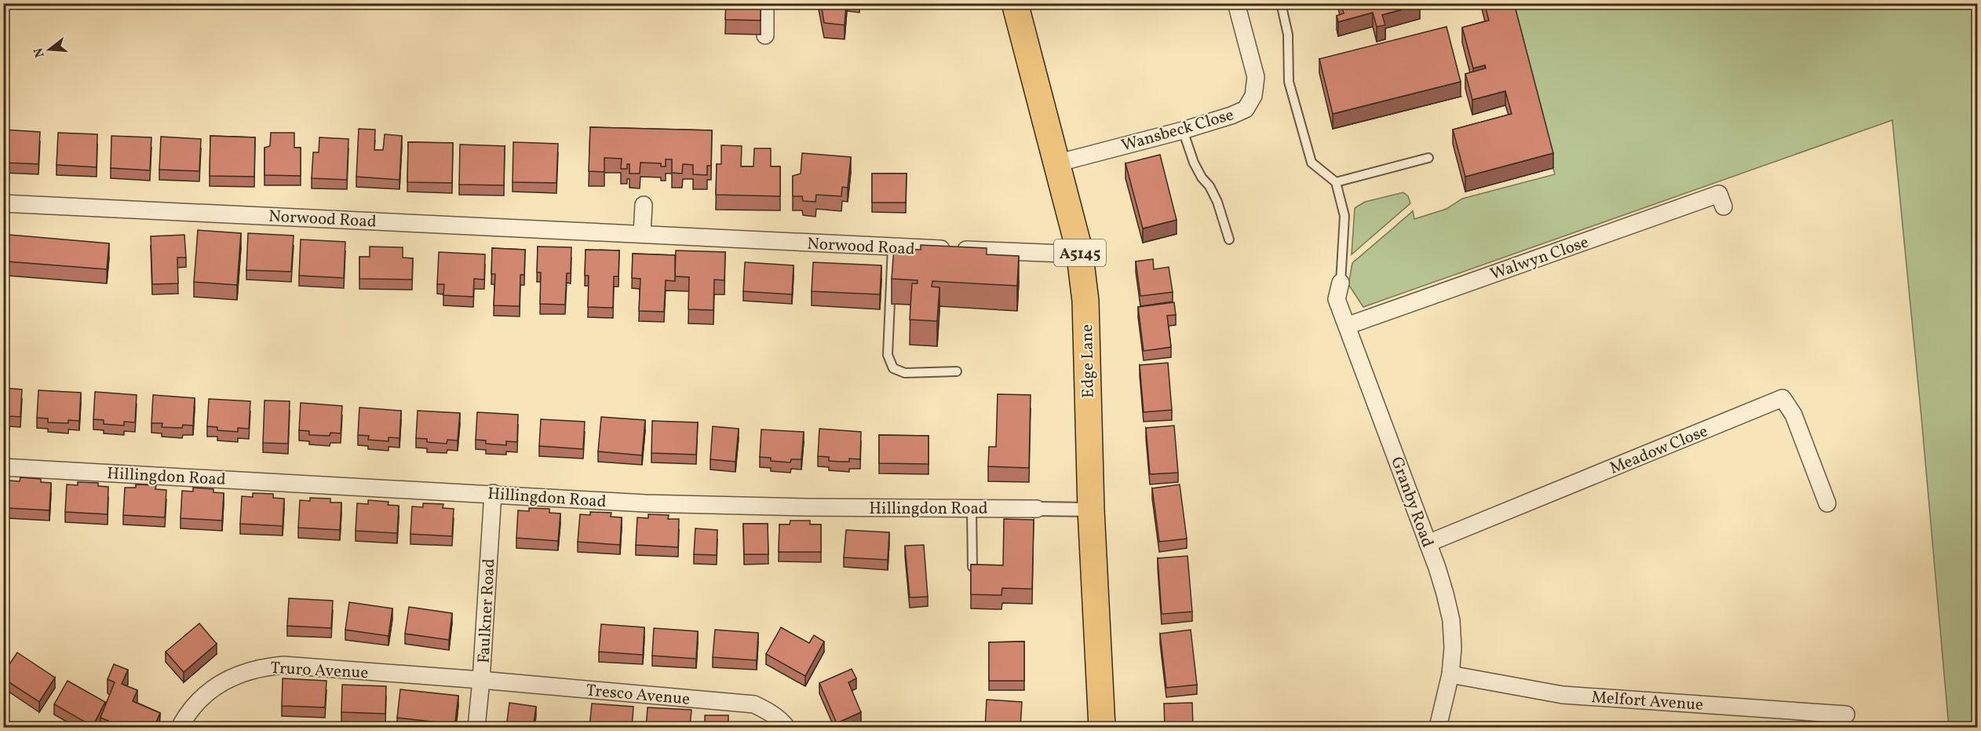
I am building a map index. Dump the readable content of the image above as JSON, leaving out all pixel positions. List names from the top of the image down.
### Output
{
  "streets": {
    "highway": ["A5145", "Edge Lane"],
    "street": [
      "Wansbeck Close",
      "Norwood Road",
      "Walwyn Close",
      "Meadow Close",
      "Hillingdon Road",
      "Granby Road",
      "Faulkner Road",
      "Truro Avenue",
      "Tresco Avenue",
      "Melfort Avenue"
    ]
  },
  "crossings": [
    ["Wansbeck Close", "Edge Lane"],
    ["Norwood Road", "Edge Lane"],
    ["Walwyn Close", "Granby Road"],
    ["Edge Lane", "Hillingdon Road"],
    ["Meadow Close", "Granby Road"],
    ["Hillingdon Road", "Faulkner Road"],
    ["Granby Road", "Melfort Avenue"],
    ["Faulkner Road", "Truro Avenue"],
    ["Faulkner Road", "Tresco Avenue"],
    ["Truro Avenue", "Tresco Avenue"]
  ],
  "north": "left"
}
